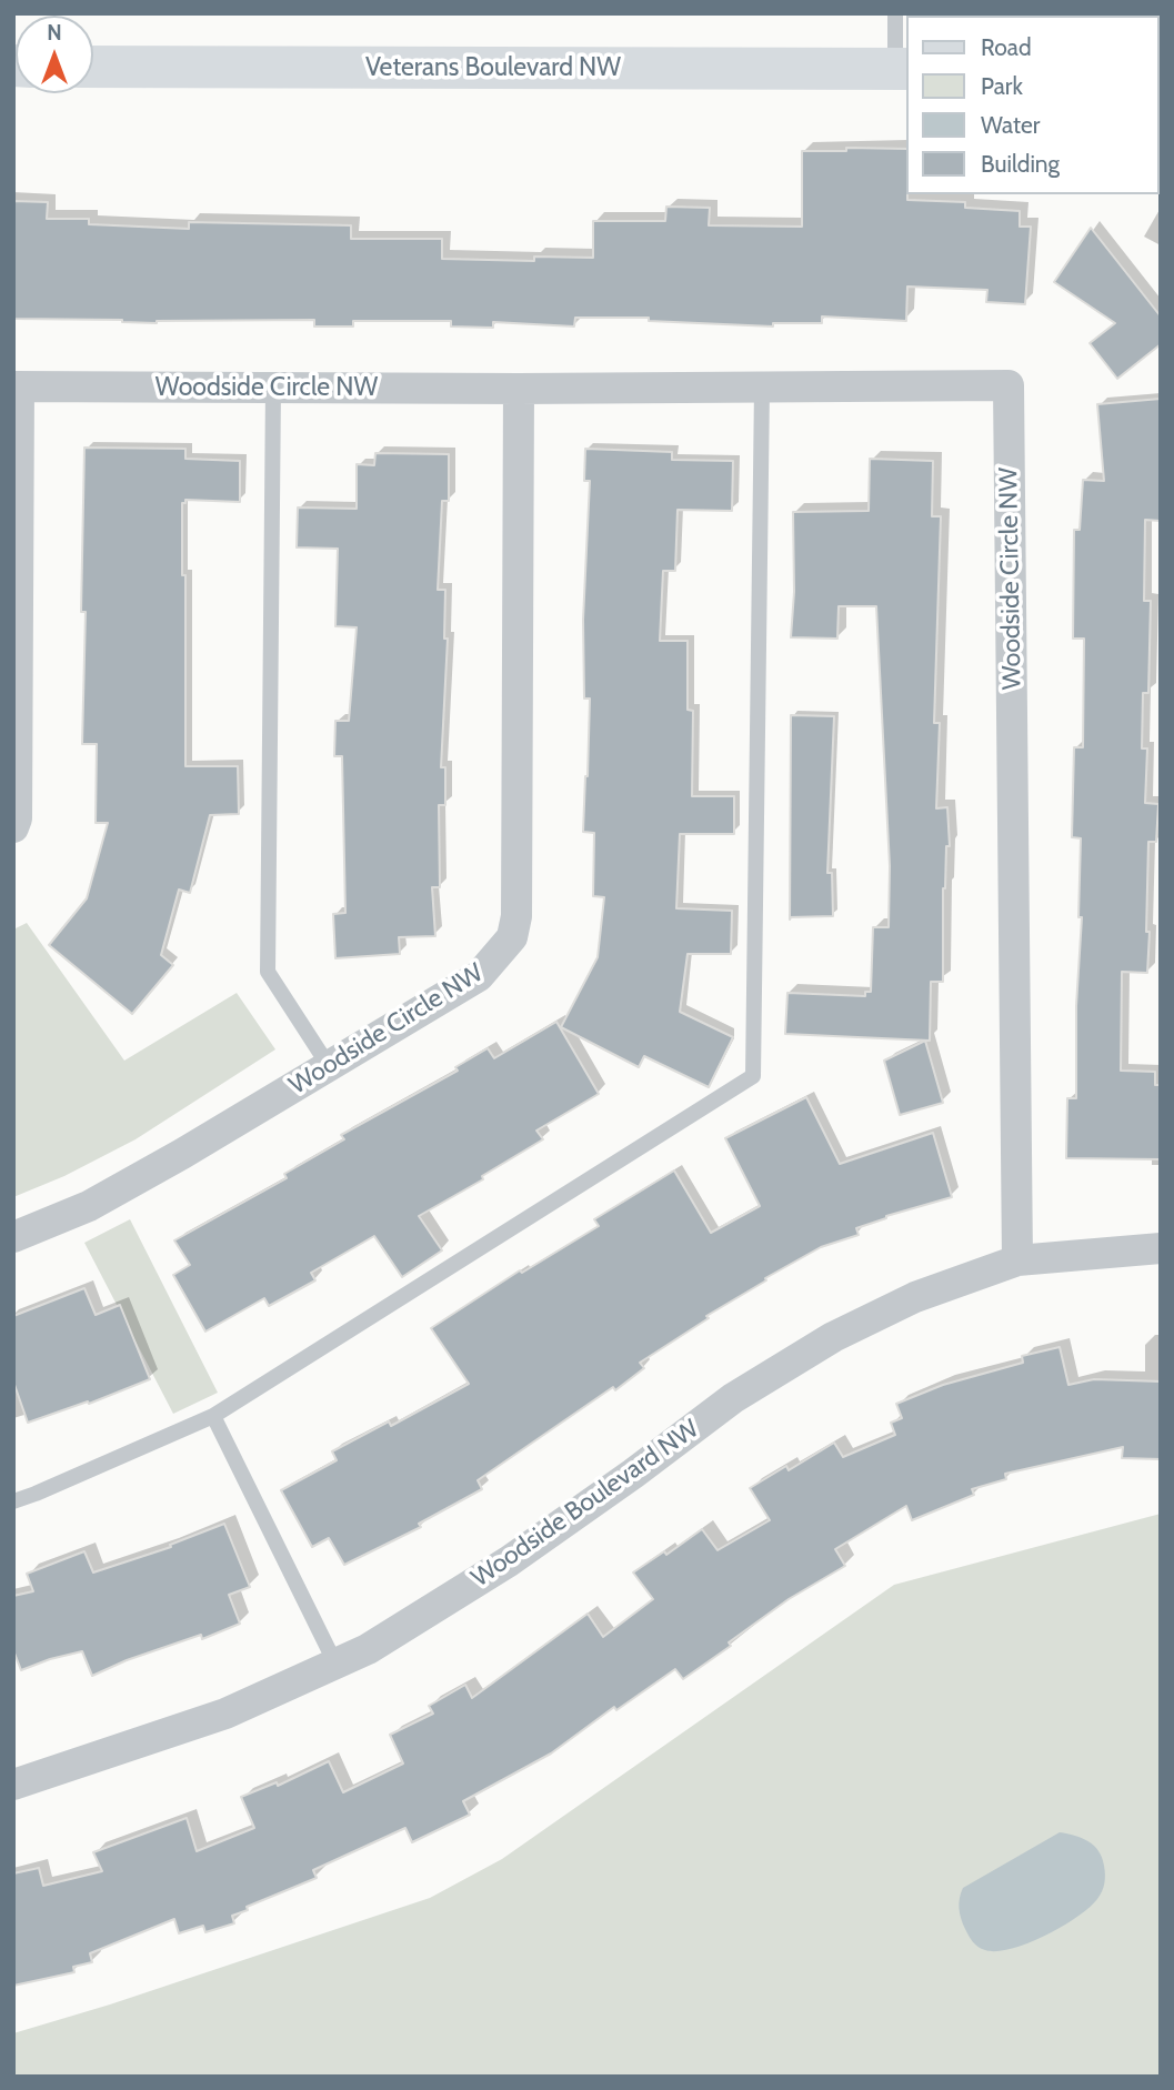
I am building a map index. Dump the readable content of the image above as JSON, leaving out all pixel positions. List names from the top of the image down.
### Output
{
  "streets": {
    "main road": ["Veterans Boulevard NW"],
    "street": ["Woodside Circle NW", "Woodside Boulevard NW"]
  },
  "crossings": [
    ["Woodside Circle NW", "Woodside Boulevard NW"]
  ],
  "legend": [
    "Road",
    "Park",
    "Water",
    "Building"
  ],
  "north": "top"
}
